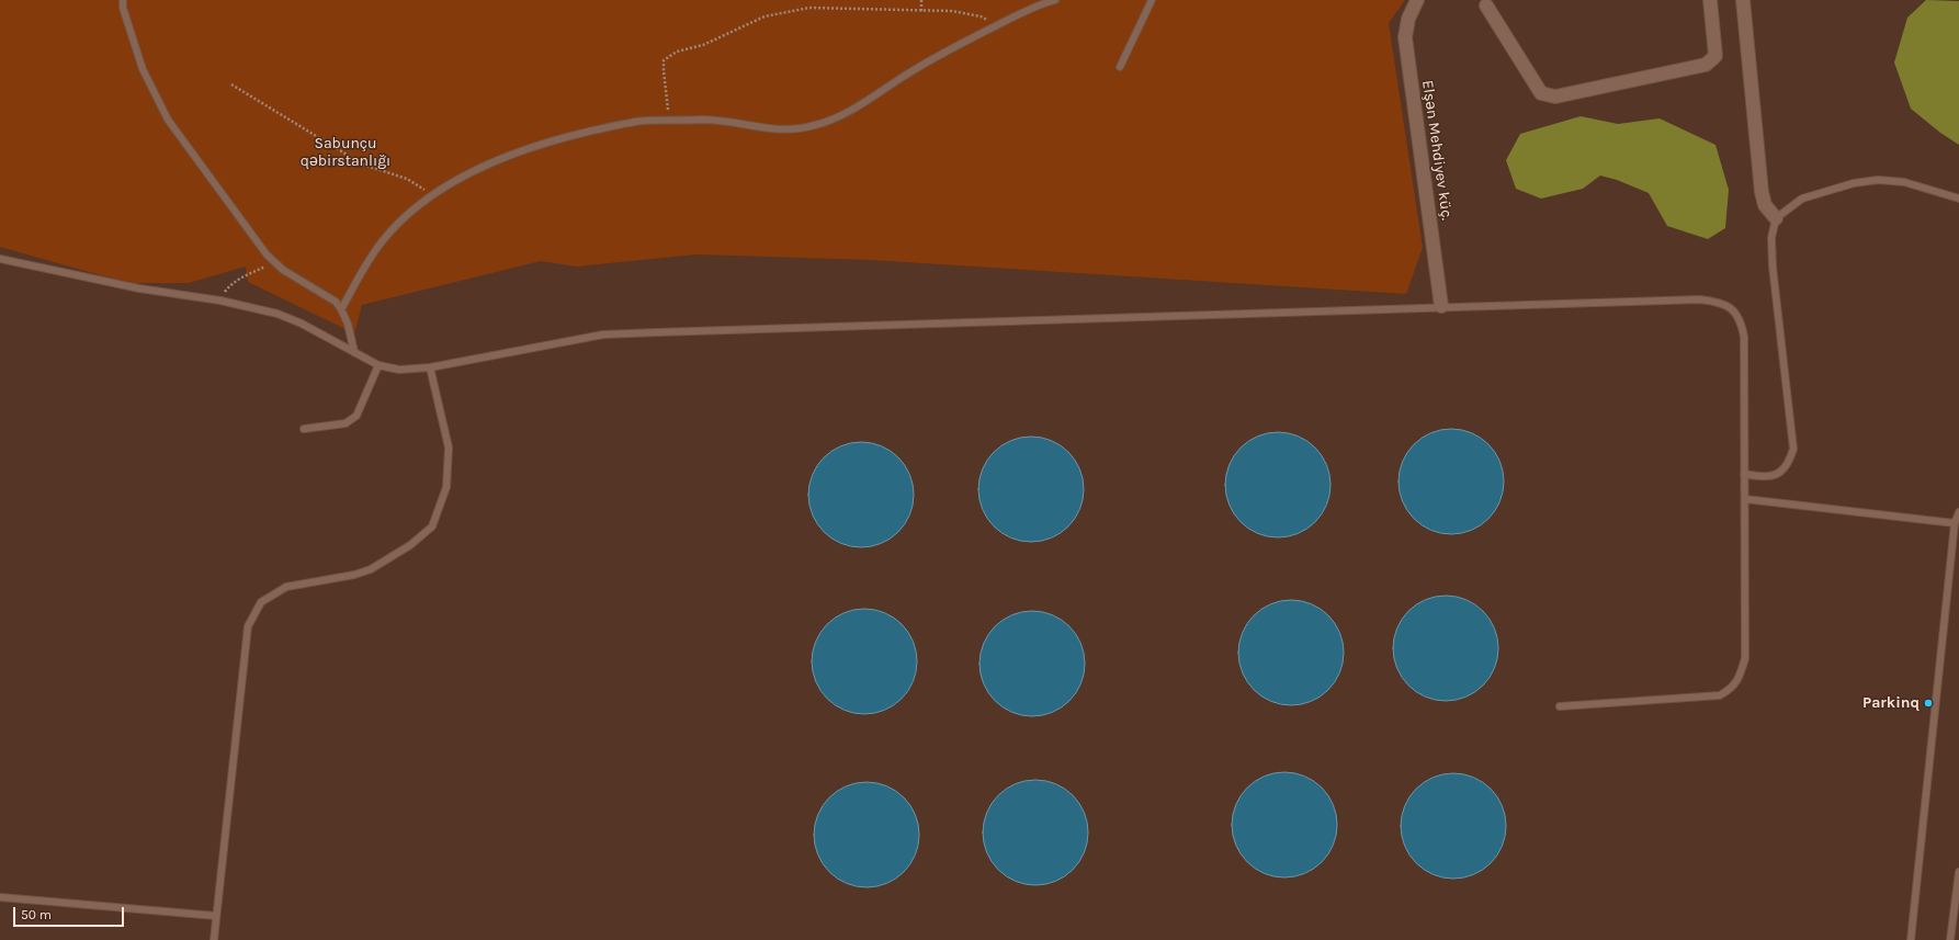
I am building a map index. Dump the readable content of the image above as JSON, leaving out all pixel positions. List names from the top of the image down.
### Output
{
  "streets": {
    "street": ["Elşən Mehdiyev küç."]
  },
  "parks": ["Sabunçu qəbirstanlığı"],
  "places": ["Parkinq"],
  "scale_bar": "50 m"
}
